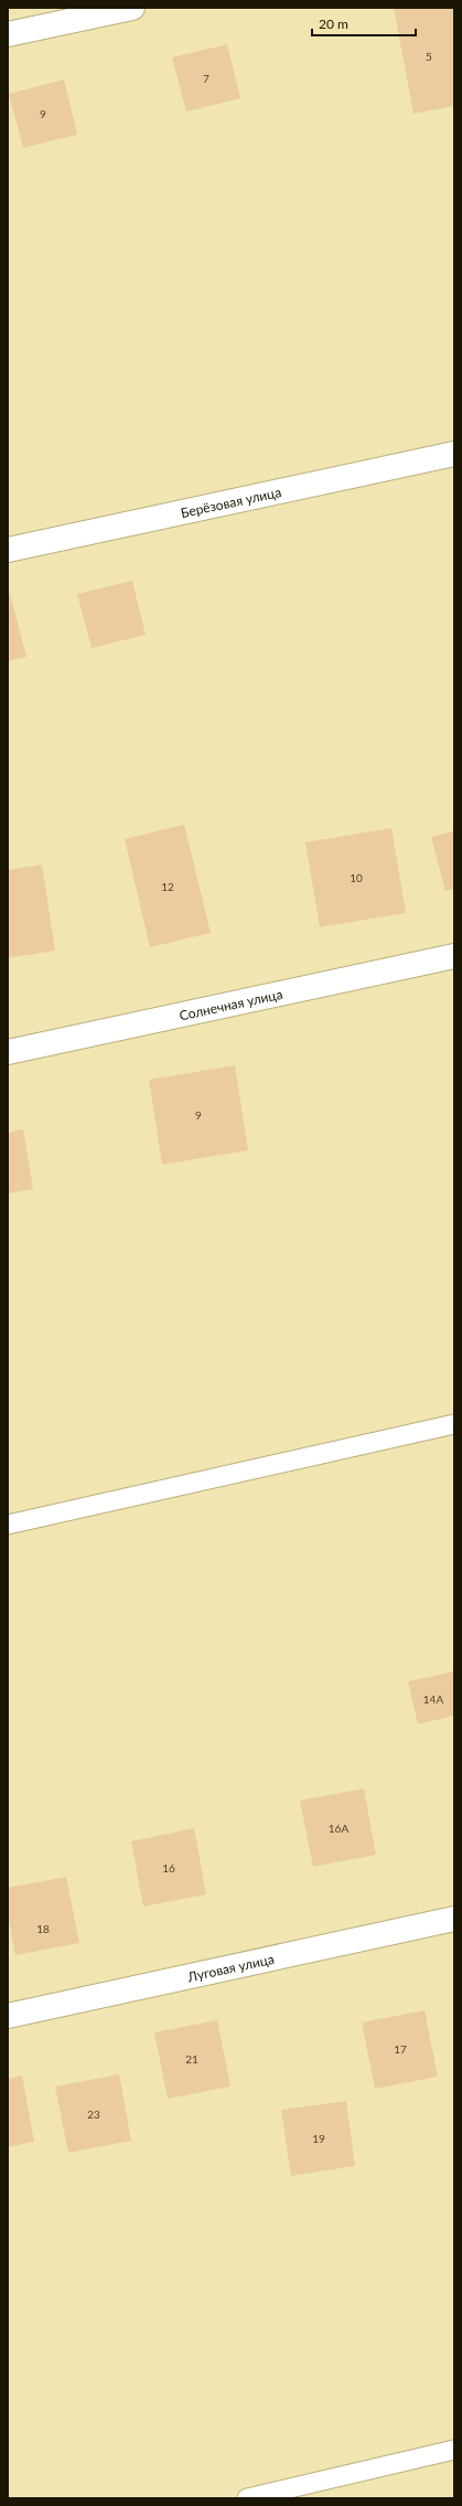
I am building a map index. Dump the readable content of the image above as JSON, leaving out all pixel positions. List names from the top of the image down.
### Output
{
  "streets": {
    "street": ["Берёзовая улица", "Солнечная улица", "Луговая улица"]
  },
  "house_numbers": [
    "5",
    "7",
    "9",
    "10",
    "12",
    "9",
    "14А",
    "16А",
    "16",
    "18",
    "17",
    "21",
    "23",
    "19"
  ],
  "scale_bar": "20 m"
}
